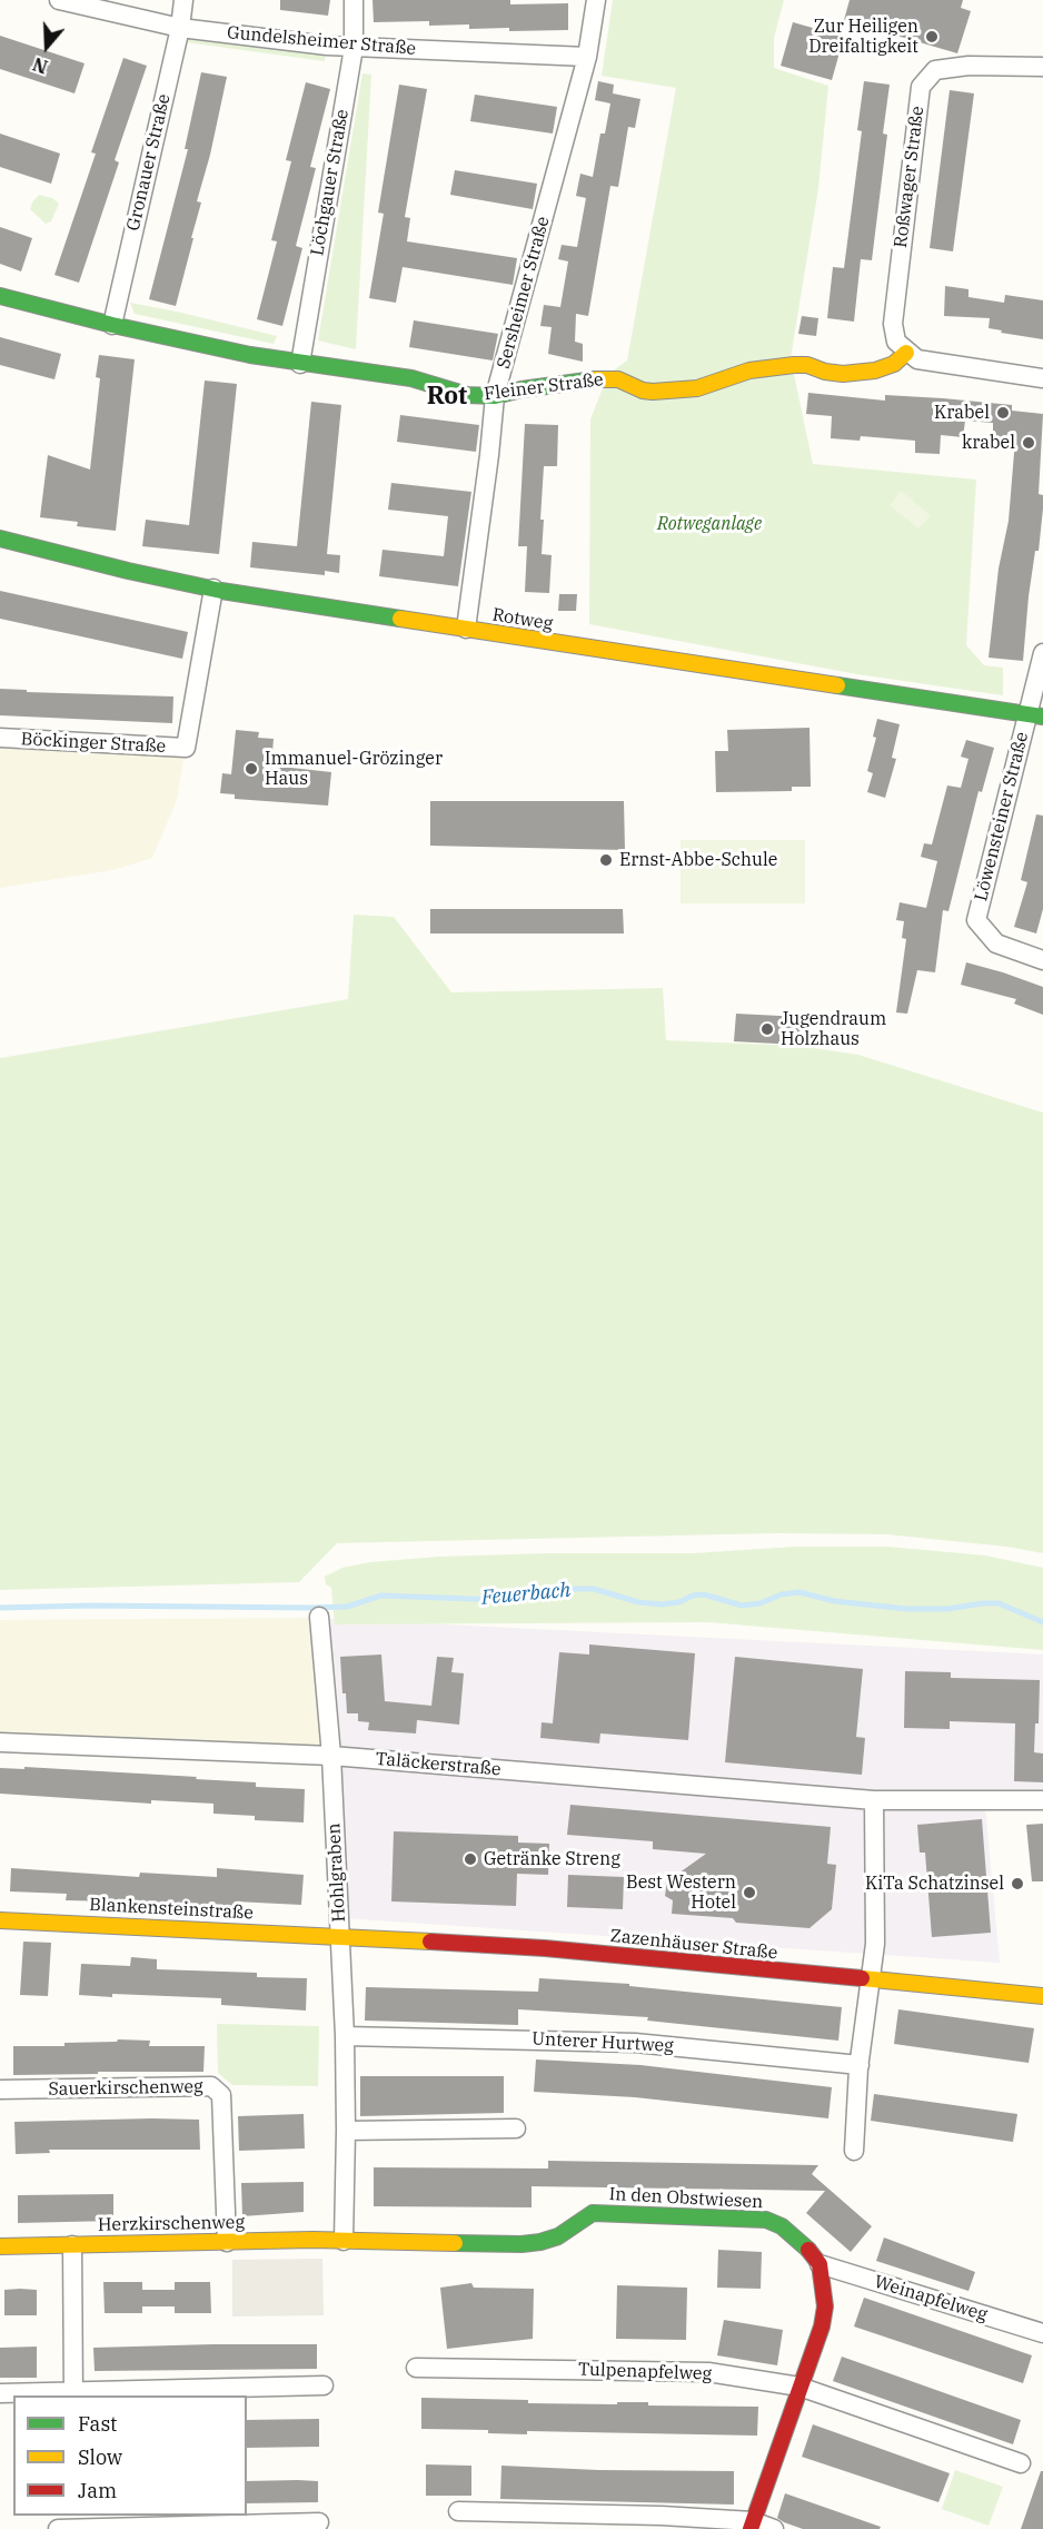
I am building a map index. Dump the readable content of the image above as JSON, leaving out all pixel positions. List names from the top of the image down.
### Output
{
  "streets": {
    "street": [
      "Gundelsheimer Straße",
      "Gronauer Straße",
      "Roßwager Straße",
      "Löchgauer Straße",
      "Sersheimer Straße",
      "Fleiner Straße",
      "Rotweg",
      "Böckinger Straße",
      "Löwensteiner Straße",
      "Taläckerstraße",
      "Hohlgraben",
      "Blankensteinstraße",
      "Zazenhäuser Straße",
      "Unterer Hurtweg",
      "Sauerkirschenweg",
      "In den Obstwiesen",
      "Herzkirschenweg",
      "Weinapfelweg",
      "Tulpenapfelweg"
    ]
  },
  "crossings": [
    ["Gundelsheimer Straße", "Gronauer Straße"],
    ["Gundelsheimer Straße", "Löchgauer Straße"],
    ["Gundelsheimer Straße", "Sersheimer Straße"],
    ["Gronauer Straße", "Fleiner Straße"],
    ["Roßwager Straße", "Fleiner Straße"],
    ["Löchgauer Straße", "Fleiner Straße"],
    ["Sersheimer Straße", "Fleiner Straße"],
    ["Sersheimer Straße", "Rotweg"],
    ["Rotweg", "Böckinger Straße"],
    ["Rotweg", "Löwensteiner Straße"],
    ["Taläckerstraße", "Hohlgraben"],
    ["Hohlgraben", "Blankensteinstraße"],
    ["Hohlgraben", "Zazenhäuser Straße"],
    ["Hohlgraben", "Unterer Hurtweg"],
    ["Hohlgraben", "In den Obstwiesen"],
    ["Hohlgraben", "Herzkirschenweg"],
    ["Blankensteinstraße", "Zazenhäuser Straße"],
    ["Sauerkirschenweg", "Herzkirschenweg"],
    ["In den Obstwiesen", "Herzkirschenweg"],
    ["In den Obstwiesen", "Weinapfelweg"]
  ],
  "districts": ["Rot"],
  "water": ["Feuerbach"],
  "parks": ["Rotweganlage"],
  "places": [
    "Zur Heiligen Dreifaltigkeit",
    "Krabel",
    "krabel",
    "Immanuel-Grözinger Haus",
    "Ernst-Abbe-Schule",
    "Jugendraum Holzhaus",
    "Getränke Streng",
    "KiTa Schatzinsel",
    "Best Western Hotel"
  ],
  "legend": ["Fast", "Slow", "Jam"],
  "north": "bottom"
}
